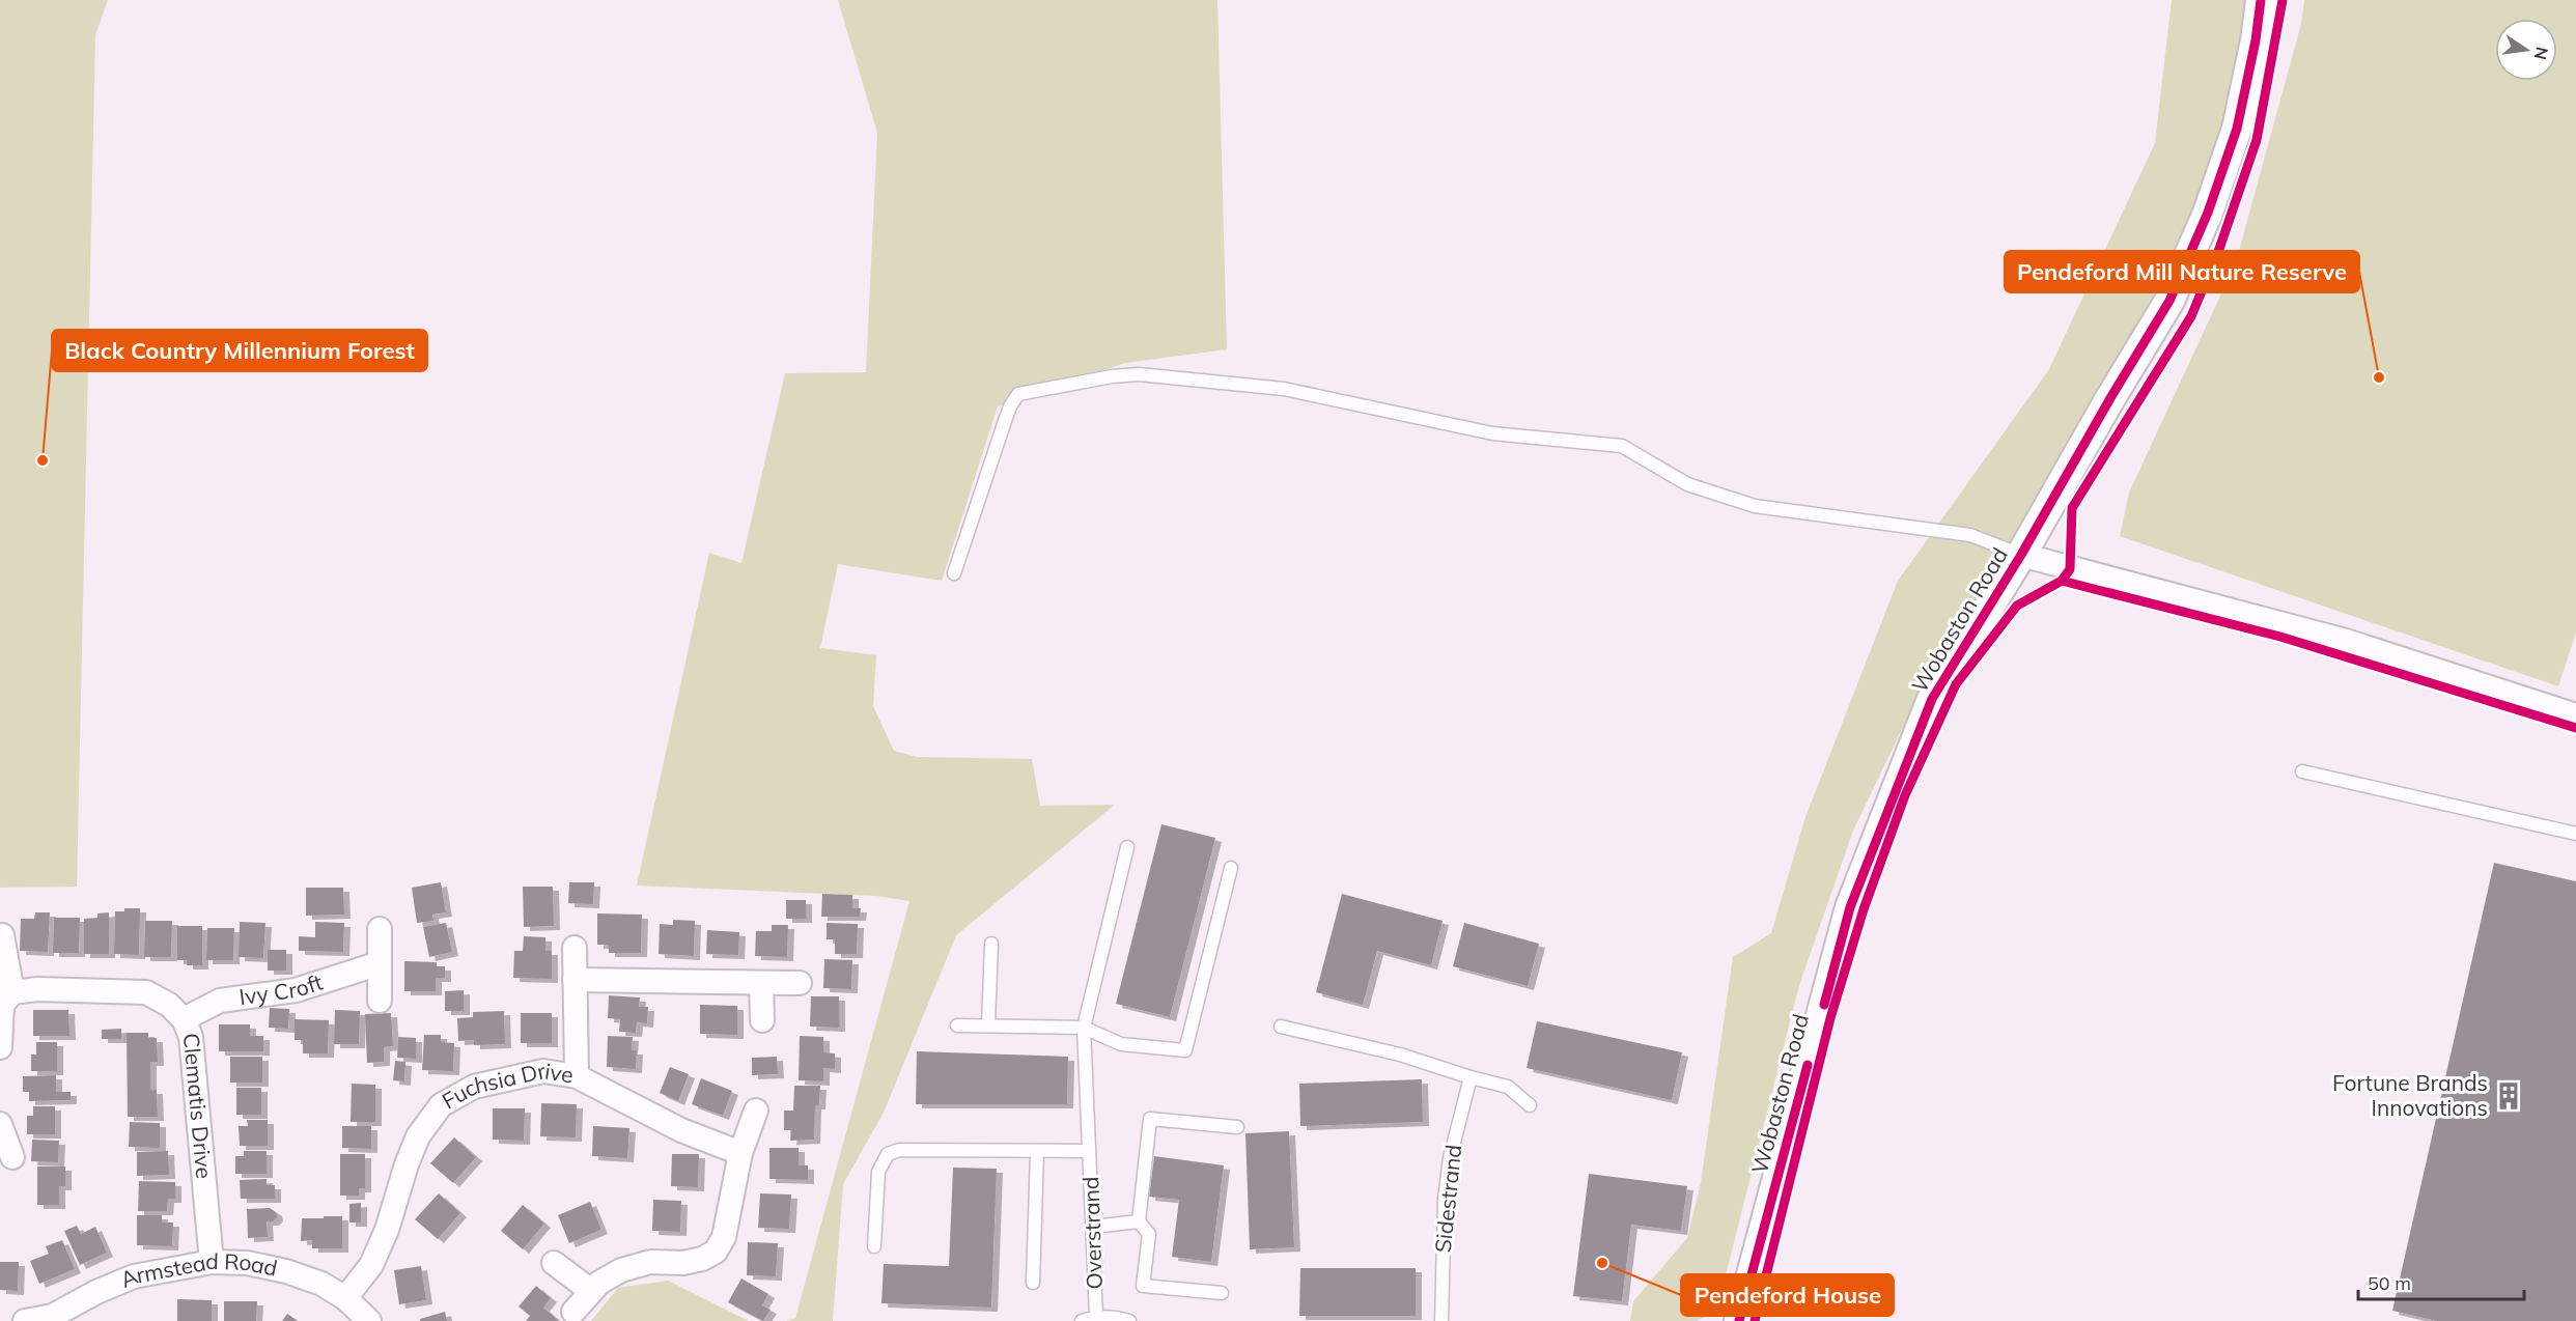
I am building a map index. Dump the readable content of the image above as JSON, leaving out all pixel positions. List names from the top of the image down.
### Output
{
  "streets": {
    "street": [
      "Wobaston Road",
      "Ivy Croft",
      "Fuchsia Drive",
      "Clematis Drive",
      "Armstead Road"
    ],
    "lane": ["Sidestrand", "Overstrand"]
  },
  "crossings": [
    ["Ivy Croft", "Clematis Drive"],
    ["Fuchsia Drive", "Armstead Road"],
    ["Clematis Drive", "Armstead Road"]
  ],
  "places": {
    "other": ["Pendeford Mill Nature Reserve", "Black Country Millennium Forest", "Pendeford House"],
    "building": ["Fortune Brands Innovations"]
  },
  "scale_bar": "50 m",
  "north": "right"
}
